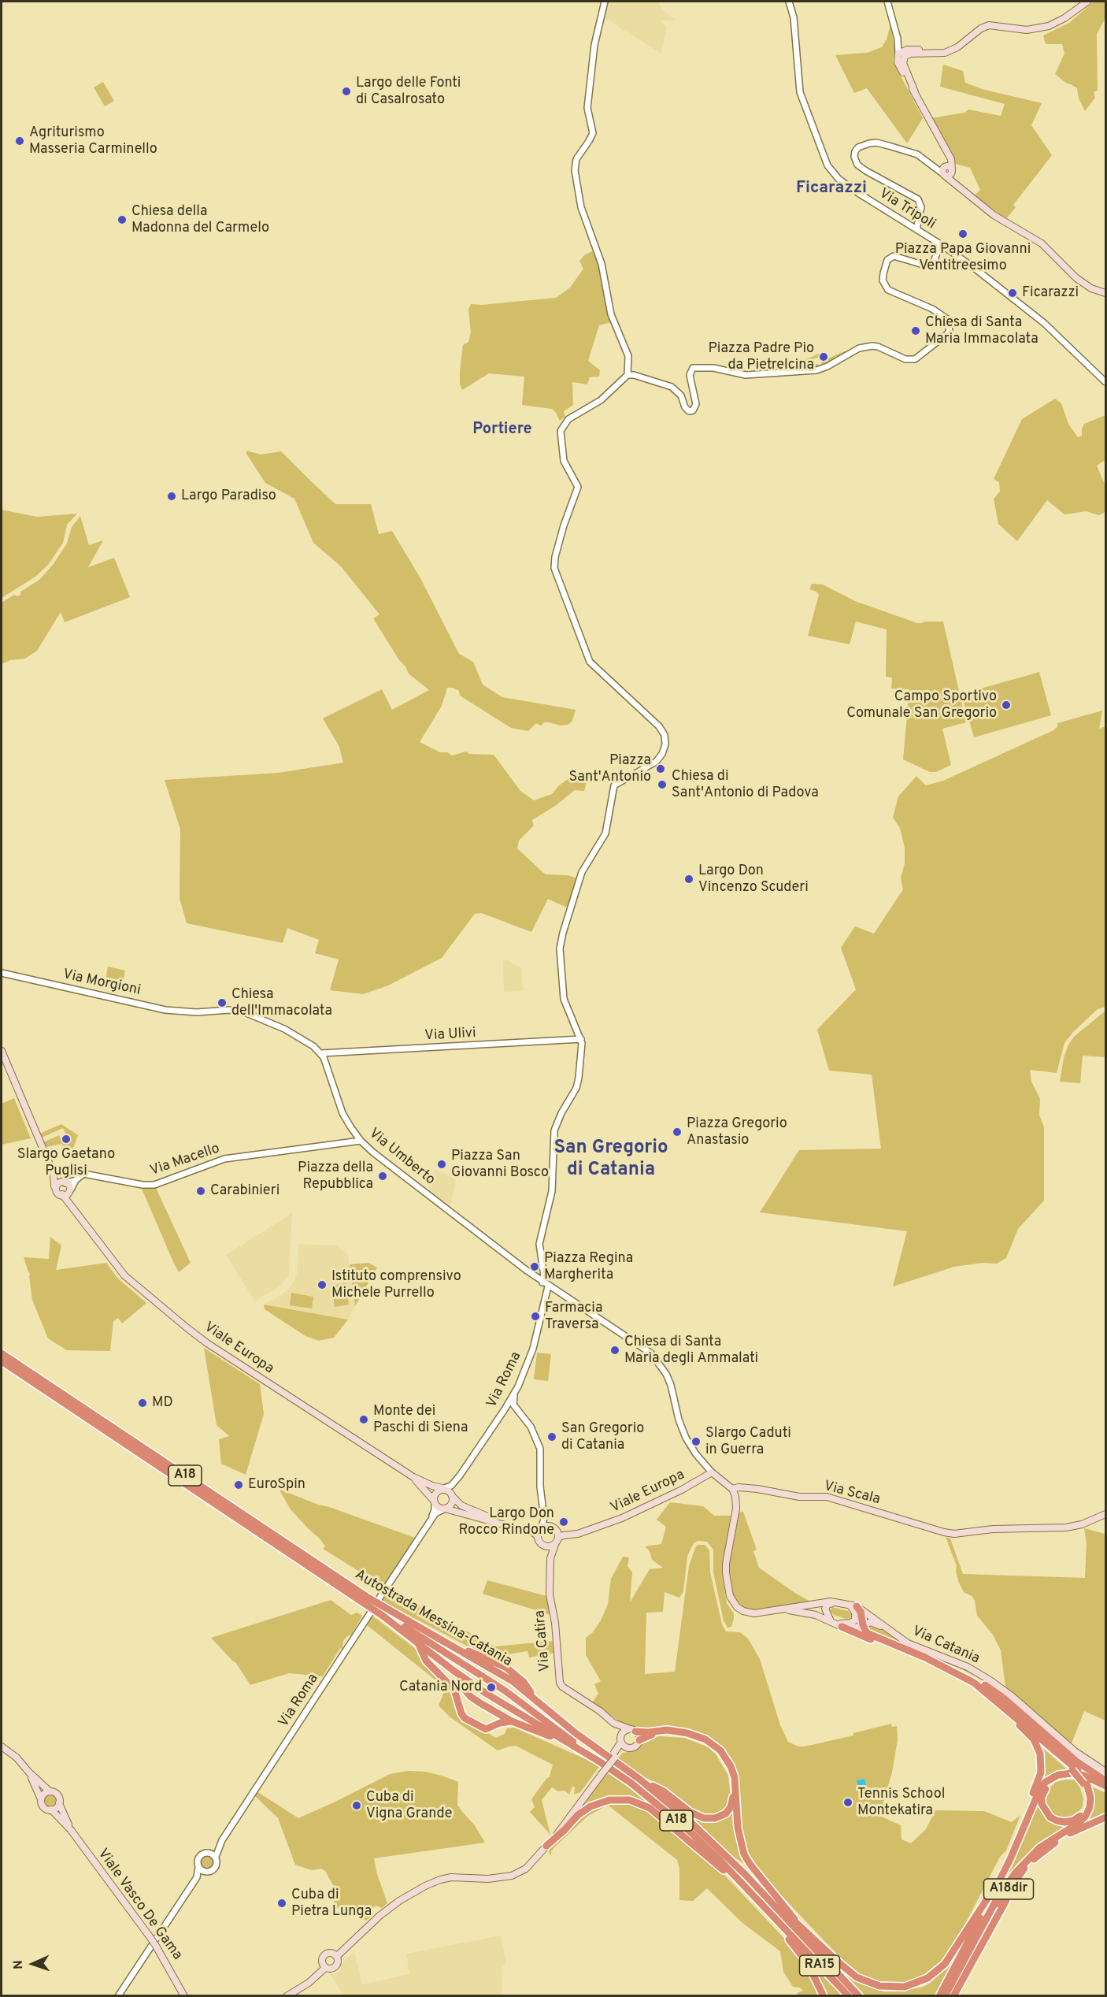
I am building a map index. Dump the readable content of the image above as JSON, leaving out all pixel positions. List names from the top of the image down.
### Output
{
  "streets": {
    "highway": [
      "A18",
      "Autostrada Messina-Catania",
      "A18dir",
      "RA15"
    ],
    "main road": [
      "Viale Europa",
      "Via Scala",
      "Via Catira",
      "Via Catania",
      "Viale Vasco De Gama"
    ],
    "street": [
      "Via Tripoli",
      "Via Morgioni",
      "Via Ulivi",
      "Via Umberto",
      "Via Macello",
      "Via Roma"
    ]
  },
  "crossings": [
    ["Via Morgioni", "Via Ulivi"],
    ["Via Morgioni", "Via Umberto"],
    ["Via Ulivi", "Via Umberto"],
    ["Via Umberto", "Via Macello"],
    ["Via Umberto", "Via Roma"],
    ["Autostrada Messina-Catania", "RA15"]
  ],
  "districts": ["Ficarazzi", "Portiere", "San Gregorio di Catania"],
  "places": [
    "Largo delle Fonti di Casalrosato",
    "Agriturismo Masseria Carminello",
    "Chiesa della Madonna del Carmelo",
    "Piazza Papa Giovanni Ventitreesimo",
    "Ficarazzi",
    "Chiesa di Santa Maria Immacolata",
    "Piazza Padre Pio da Pietrelcina",
    "Largo Paradiso",
    "Campo Sportivo Comunale San Gregorio",
    "Piazza Sant'Antonio",
    "Chiesa di Sant'Antonio di Padova",
    "Largo Don Vincenzo Scuderi",
    "Chiesa dell'Immacolata",
    "Piazza Gregorio Anastasio",
    "Slargo Gaetano Puglisi",
    "Piazza San Giovanni Bosco",
    "Piazza della Repubblica",
    "Carabinieri",
    "Piazza Regina Margherita",
    "Istituto comprensivo Michele Purrello",
    "Farmacia Traversa",
    "Chiesa di Santa Maria degli Ammalati",
    "MD",
    "Monte dei Paschi di Siena",
    "San Gregorio di Catania",
    "Slargo Caduti in Guerra",
    "EuroSpin",
    "Largo Don Rocco Rindone",
    "Catania Nord",
    "Tennis School Montekatira",
    "Cuba di Vigna Grande",
    "Cuba di Pietra Lunga"
  ],
  "north": "left"
}
